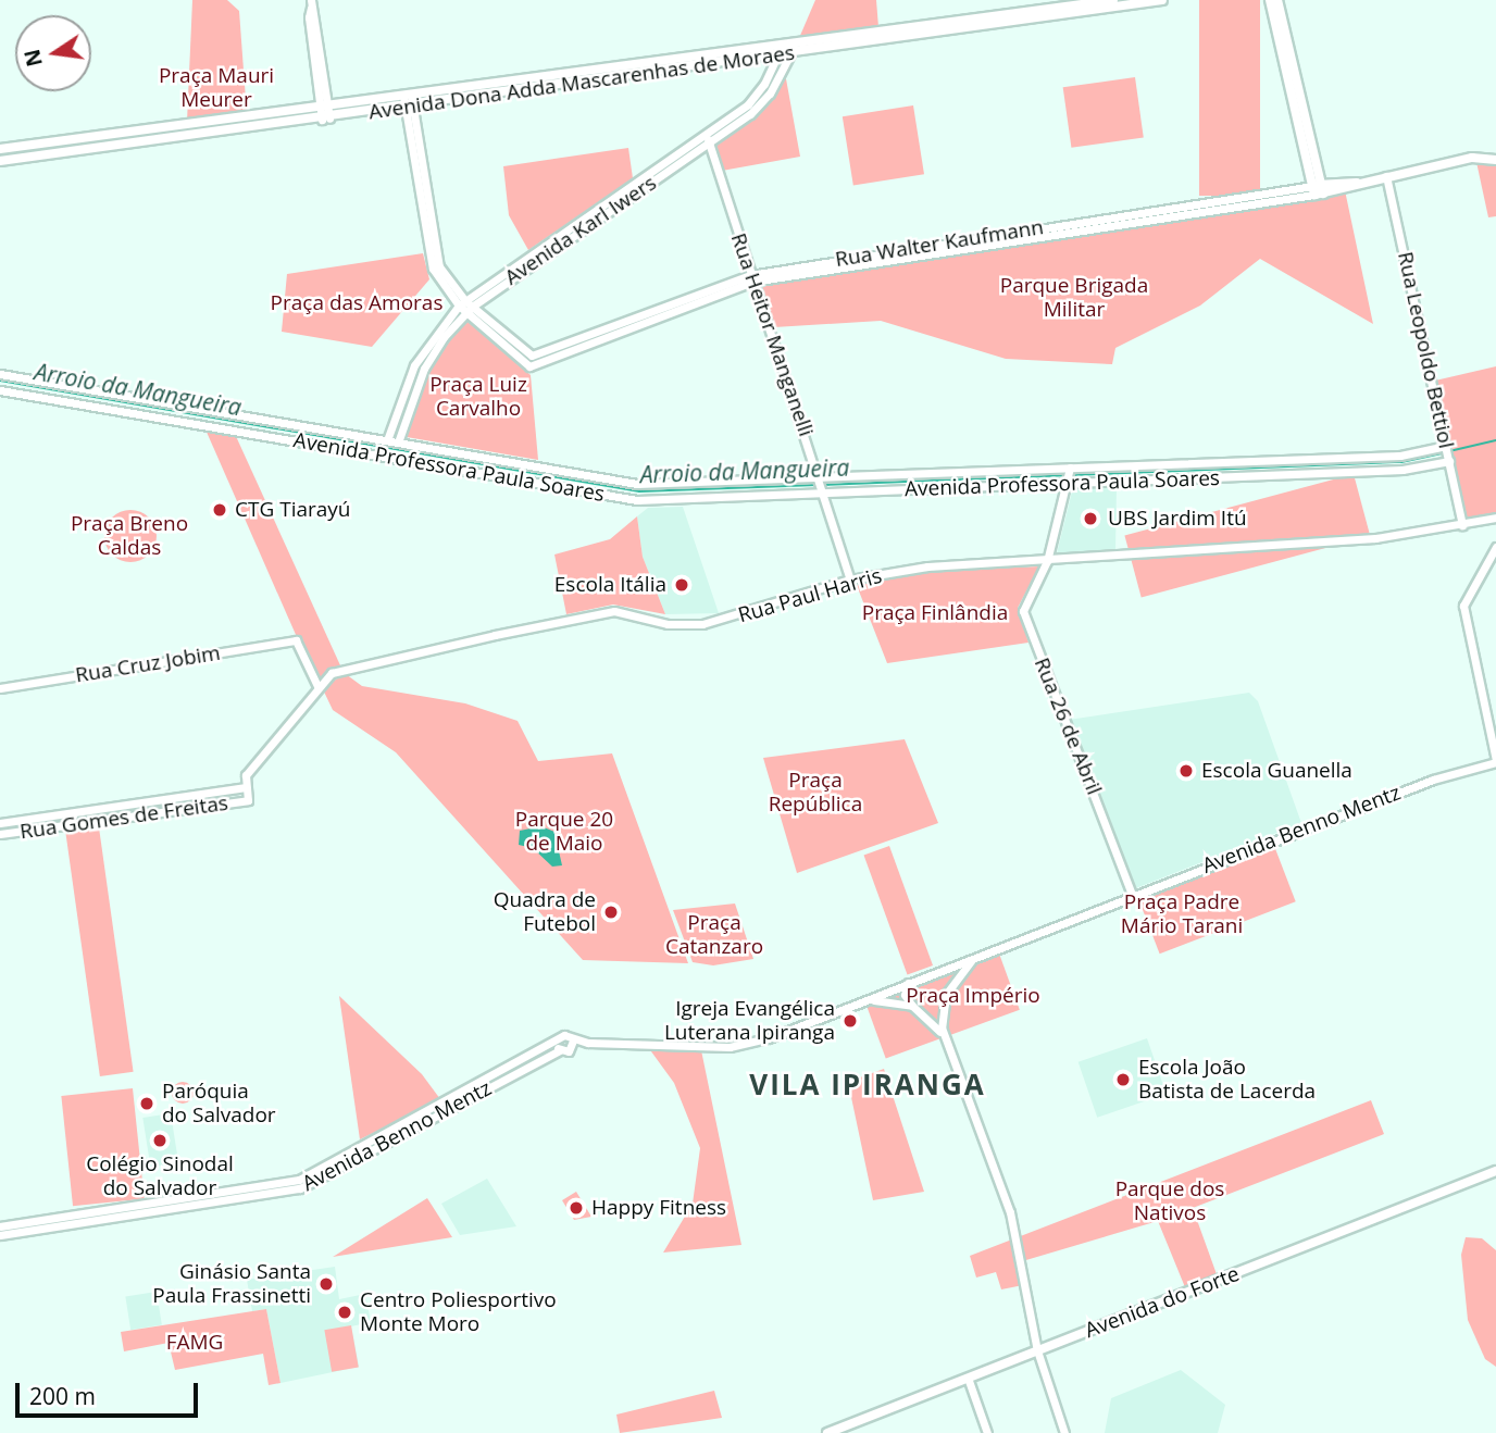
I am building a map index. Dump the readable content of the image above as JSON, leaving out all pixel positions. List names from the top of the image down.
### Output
{
  "streets": {
    "main road": ["Avenida Dona Adda Mascarenhas de Moraes", "Rua Walter Kaufmann", "Avenida do Forte"],
    "street": [
      "Avenida Karl Iwers",
      "Rua Heitor Manganelli",
      "Rua Leopoldo Bettiol",
      "Avenida Professora Paula Soares",
      "Rua Paul Harris",
      "Rua Cruz Jobim",
      "Rua 26 de Abril",
      "Rua Gomes de Freitas",
      "Avenida Benno Mentz"
    ]
  },
  "crossings": [
    ["Avenida Dona Adda Mascarenhas de Moraes", "Avenida Karl Iwers"],
    ["Avenida Karl Iwers", "Rua Walter Kaufmann"],
    ["Avenida Karl Iwers", "Rua Heitor Manganelli"],
    ["Avenida Karl Iwers", "Avenida Professora Paula Soares"],
    ["Rua Walter Kaufmann", "Rua Heitor Manganelli"],
    ["Rua Walter Kaufmann", "Rua Leopoldo Bettiol"],
    ["Rua Heitor Manganelli", "Avenida Professora Paula Soares"],
    ["Rua Heitor Manganelli", "Rua Paul Harris"],
    ["Rua Leopoldo Bettiol", "Avenida Professora Paula Soares"],
    ["Rua Leopoldo Bettiol", "Rua Paul Harris"],
    ["Avenida Professora Paula Soares", "Rua 26 de Abril"],
    ["Rua Paul Harris", "Rua Cruz Jobim"],
    ["Rua Paul Harris", "Rua 26 de Abril"],
    ["Rua 26 de Abril", "Avenida Benno Mentz"]
  ],
  "districts": ["VILA IPIRANGA"],
  "water": ["Arroio da Mangueira"],
  "parks": [
    "Praça Mauri Meurer",
    "Parque Brigada Militar",
    "Praça das Amoras",
    "Praça Luiz Carvalho",
    "Praça Breno Caldas",
    "Praça Finlândia",
    "Praça República",
    "Parque 20 de Maio",
    "Praça Padre Mário Tarani",
    "Praça Catanzaro",
    "Praça Império",
    "Parque dos Nativos",
    "FAMG"
  ],
  "places": [
    "CTG Tiarayú",
    "UBS Jardim Itú",
    "Escola Itália",
    "Escola Guanella",
    "Quadra de Futebol",
    "Igreja Evangélica Luterana Ipiranga",
    "Escola João Batista de Lacerda",
    "Paróquia do Salvador",
    "Colégio Sinodal do Salvador",
    "Happy Fitness",
    "Ginásio Santa Paula Frassinetti",
    "Centro Poliesportivo Monte Moro"
  ],
  "scale_bar": "200 m",
  "north": "left"
}
